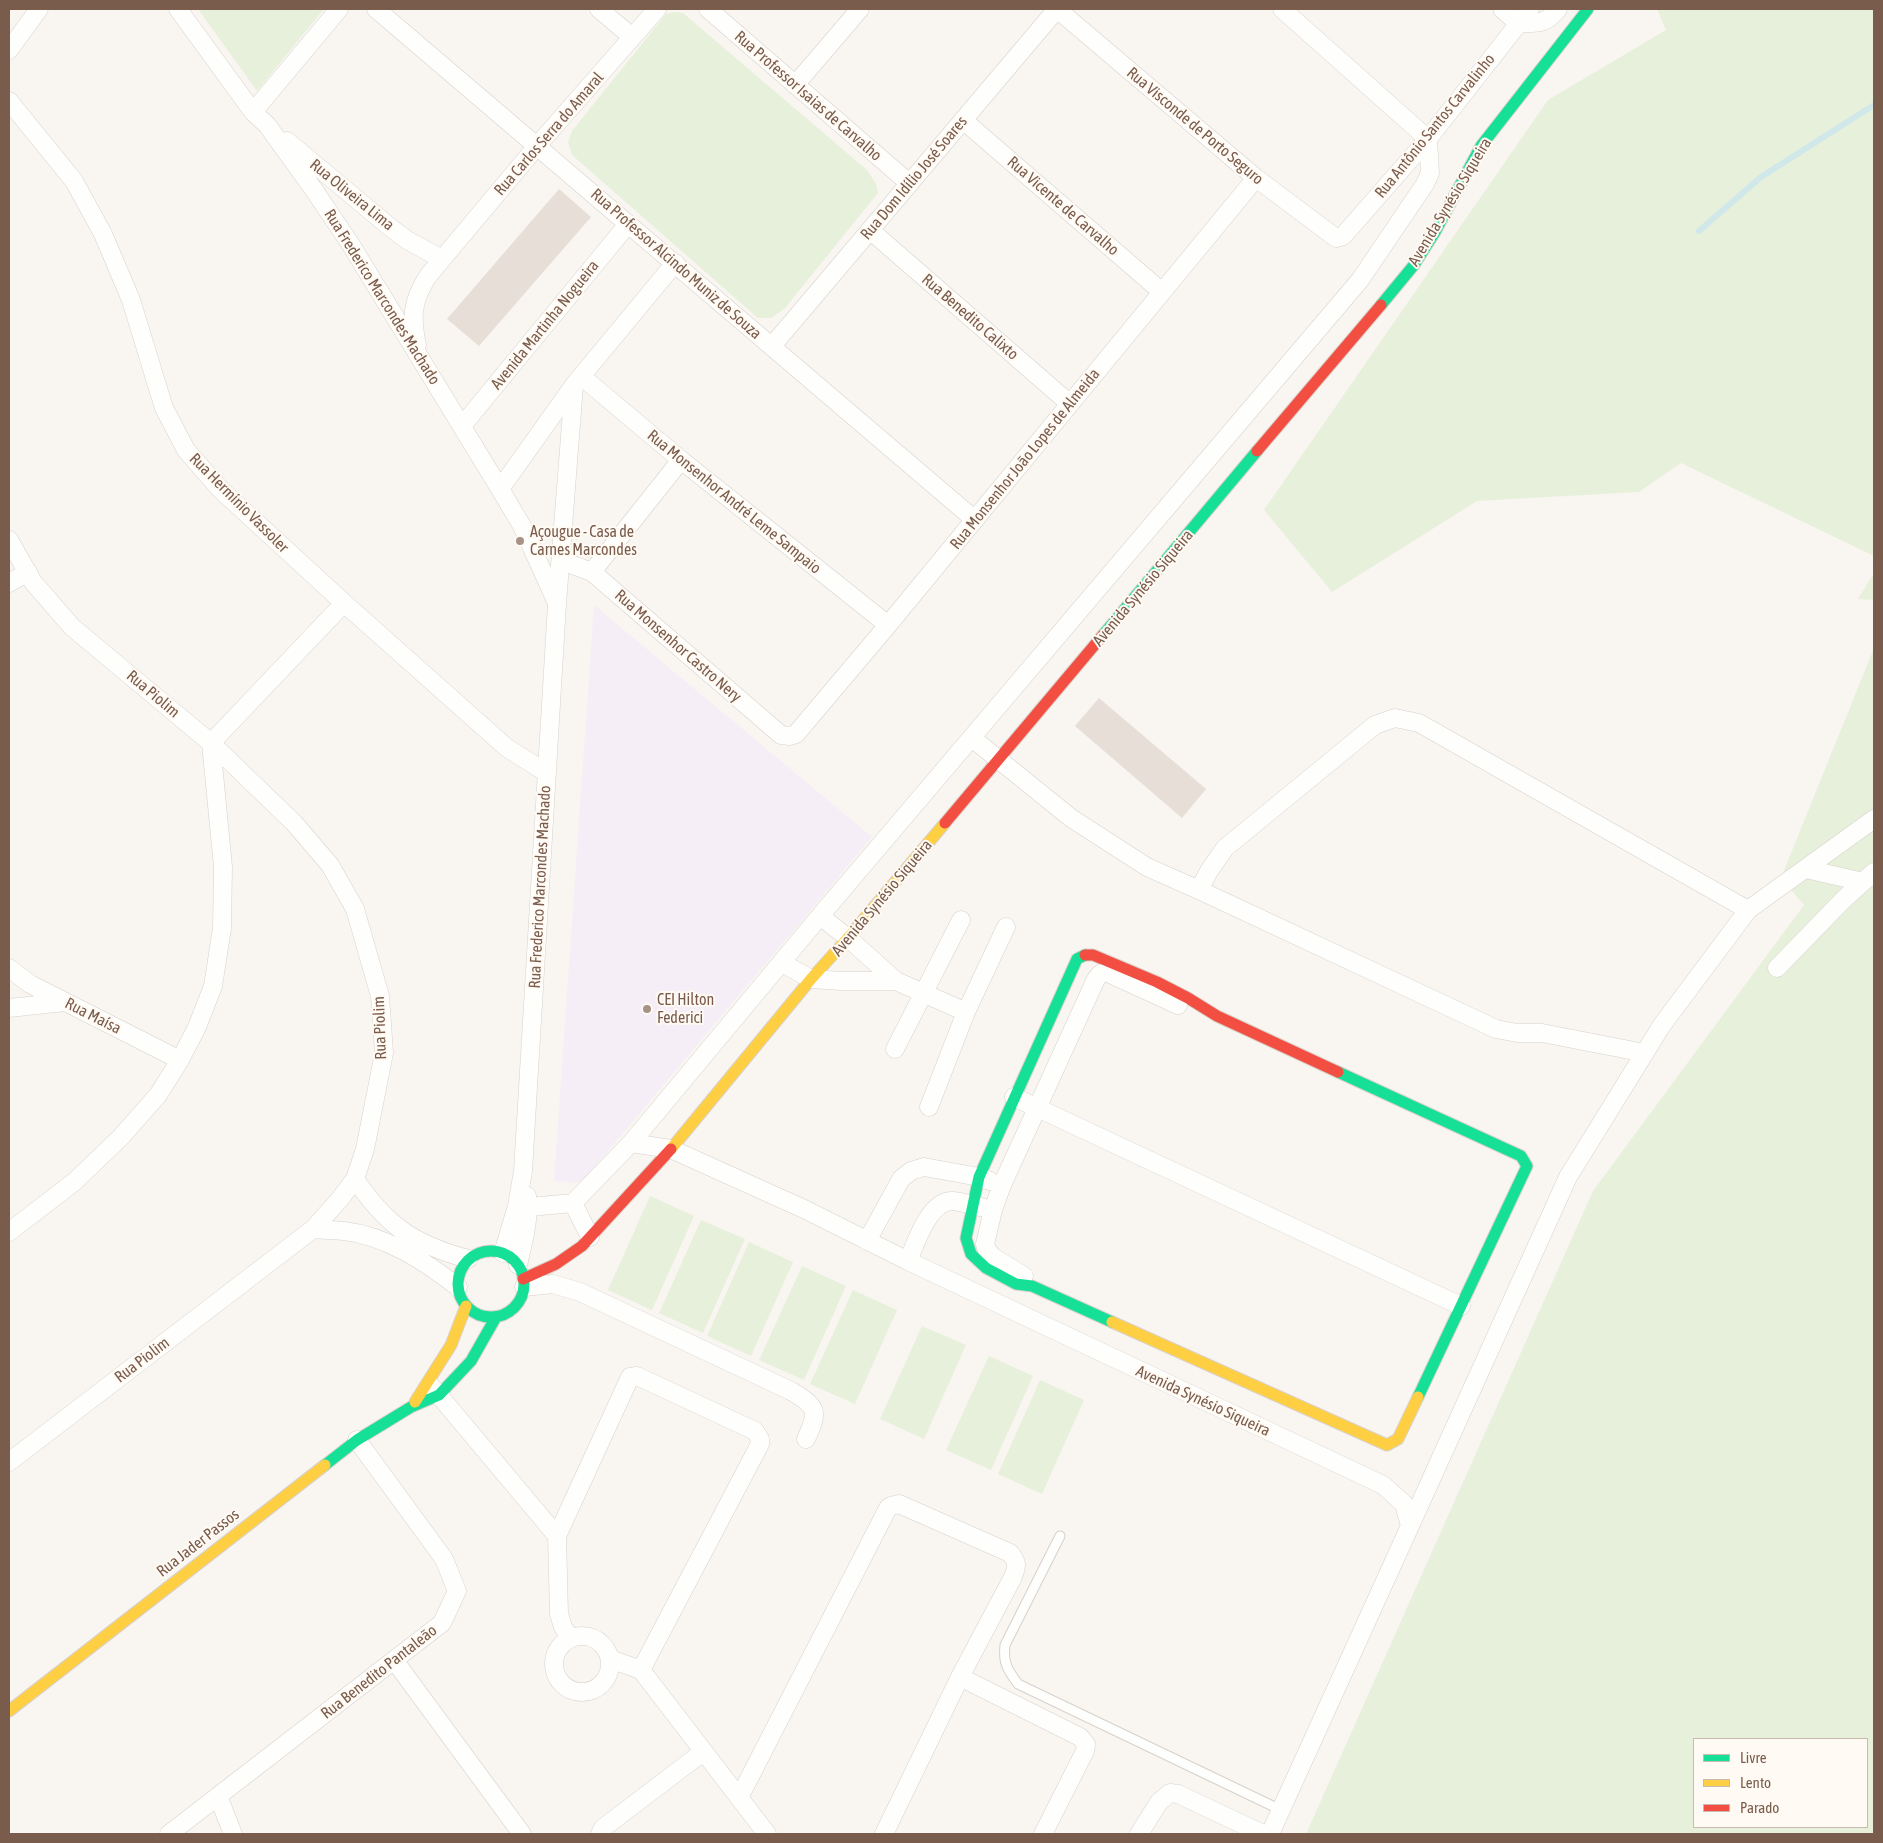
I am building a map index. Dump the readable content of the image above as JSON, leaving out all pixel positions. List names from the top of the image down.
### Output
{
  "streets": {
    "street": [
      "Rua Professor Isaias de Carvalho",
      "Rua Visconde de Porto Seguro",
      "Rua Antônio Santos Carvalinho",
      "Rua Carlos Serra do Amaral",
      "Rua Dom Idílio José Soares",
      "Rua Oliveira Lima",
      "Avenida Synésio Siqueira",
      "Rua Vicente de Carvalho",
      "Rua Professor Alcindo Muniz de Souza",
      "Rua Frederico Marcondes Machado",
      "Rua Benedito Calixto",
      "Avenida Martinha Nogueira",
      "Rua Monsenhor João Lopes de Almeida",
      "Rua Monsenhor André Leme Sampaio",
      "Rua Hermínio Vassoler",
      "Rua Monsenhor Castro Nery",
      "Rua Piolim",
      "Rua Maísa",
      "Rua Jader Passos",
      "Rua Benedito Pantaleão"
    ]
  },
  "crossings": [
    ["Rua Professor Isaias de Carvalho", "Rua Dom Idílio José Soares"],
    ["Rua Visconde de Porto Seguro", "Rua Antônio Santos Carvalinho"],
    ["Rua Visconde de Porto Seguro", "Rua Dom Idílio José Soares"],
    ["Rua Visconde de Porto Seguro", "Rua Monsenhor João Lopes de Almeida"],
    ["Rua Antônio Santos Carvalinho", "Avenida Synésio Siqueira"],
    ["Rua Carlos Serra do Amaral", "Rua Oliveira Lima"],
    ["Rua Carlos Serra do Amaral", "Rua Professor Alcindo Muniz de Souza"],
    ["Rua Carlos Serra do Amaral", "Rua Frederico Marcondes Machado"],
    ["Rua Dom Idílio José Soares", "Rua Vicente de Carvalho"],
    ["Rua Dom Idílio José Soares", "Rua Professor Alcindo Muniz de Souza"],
    ["Rua Dom Idílio José Soares", "Rua Benedito Calixto"],
    ["Rua Oliveira Lima", "Rua Frederico Marcondes Machado"],
    ["Avenida Synésio Siqueira", "Rua Frederico Marcondes Machado"],
    ["Avenida Synésio Siqueira", "Rua Jader Passos"],
    ["Rua Vicente de Carvalho", "Rua Monsenhor João Lopes de Almeida"],
    ["Rua Professor Alcindo Muniz de Souza", "Avenida Martinha Nogueira"],
    ["Rua Professor Alcindo Muniz de Souza", "Rua Monsenhor João Lopes de Almeida"],
    ["Rua Frederico Marcondes Machado", "Avenida Martinha Nogueira"],
    ["Rua Frederico Marcondes Machado", "Rua Monsenhor André Leme Sampaio"],
    ["Rua Frederico Marcondes Machado", "Rua Hermínio Vassoler"],
    ["Rua Frederico Marcondes Machado", "Rua Monsenhor Castro Nery"],
    ["Rua Frederico Marcondes Machado", "Rua Jader Passos"],
    ["Rua Benedito Calixto", "Rua Monsenhor João Lopes de Almeida"],
    ["Rua Monsenhor João Lopes de Almeida", "Rua Monsenhor André Leme Sampaio"],
    ["Rua Monsenhor João Lopes de Almeida", "Rua Monsenhor Castro Nery"],
    ["Rua Jader Passos", "Rua Benedito Pantaleão"]
  ],
  "places": ["Açougue - Casa de Carnes Marcondes", "CEI Hilton Federici"],
  "legend": ["Livre", "Lento", "Parado"]
}
